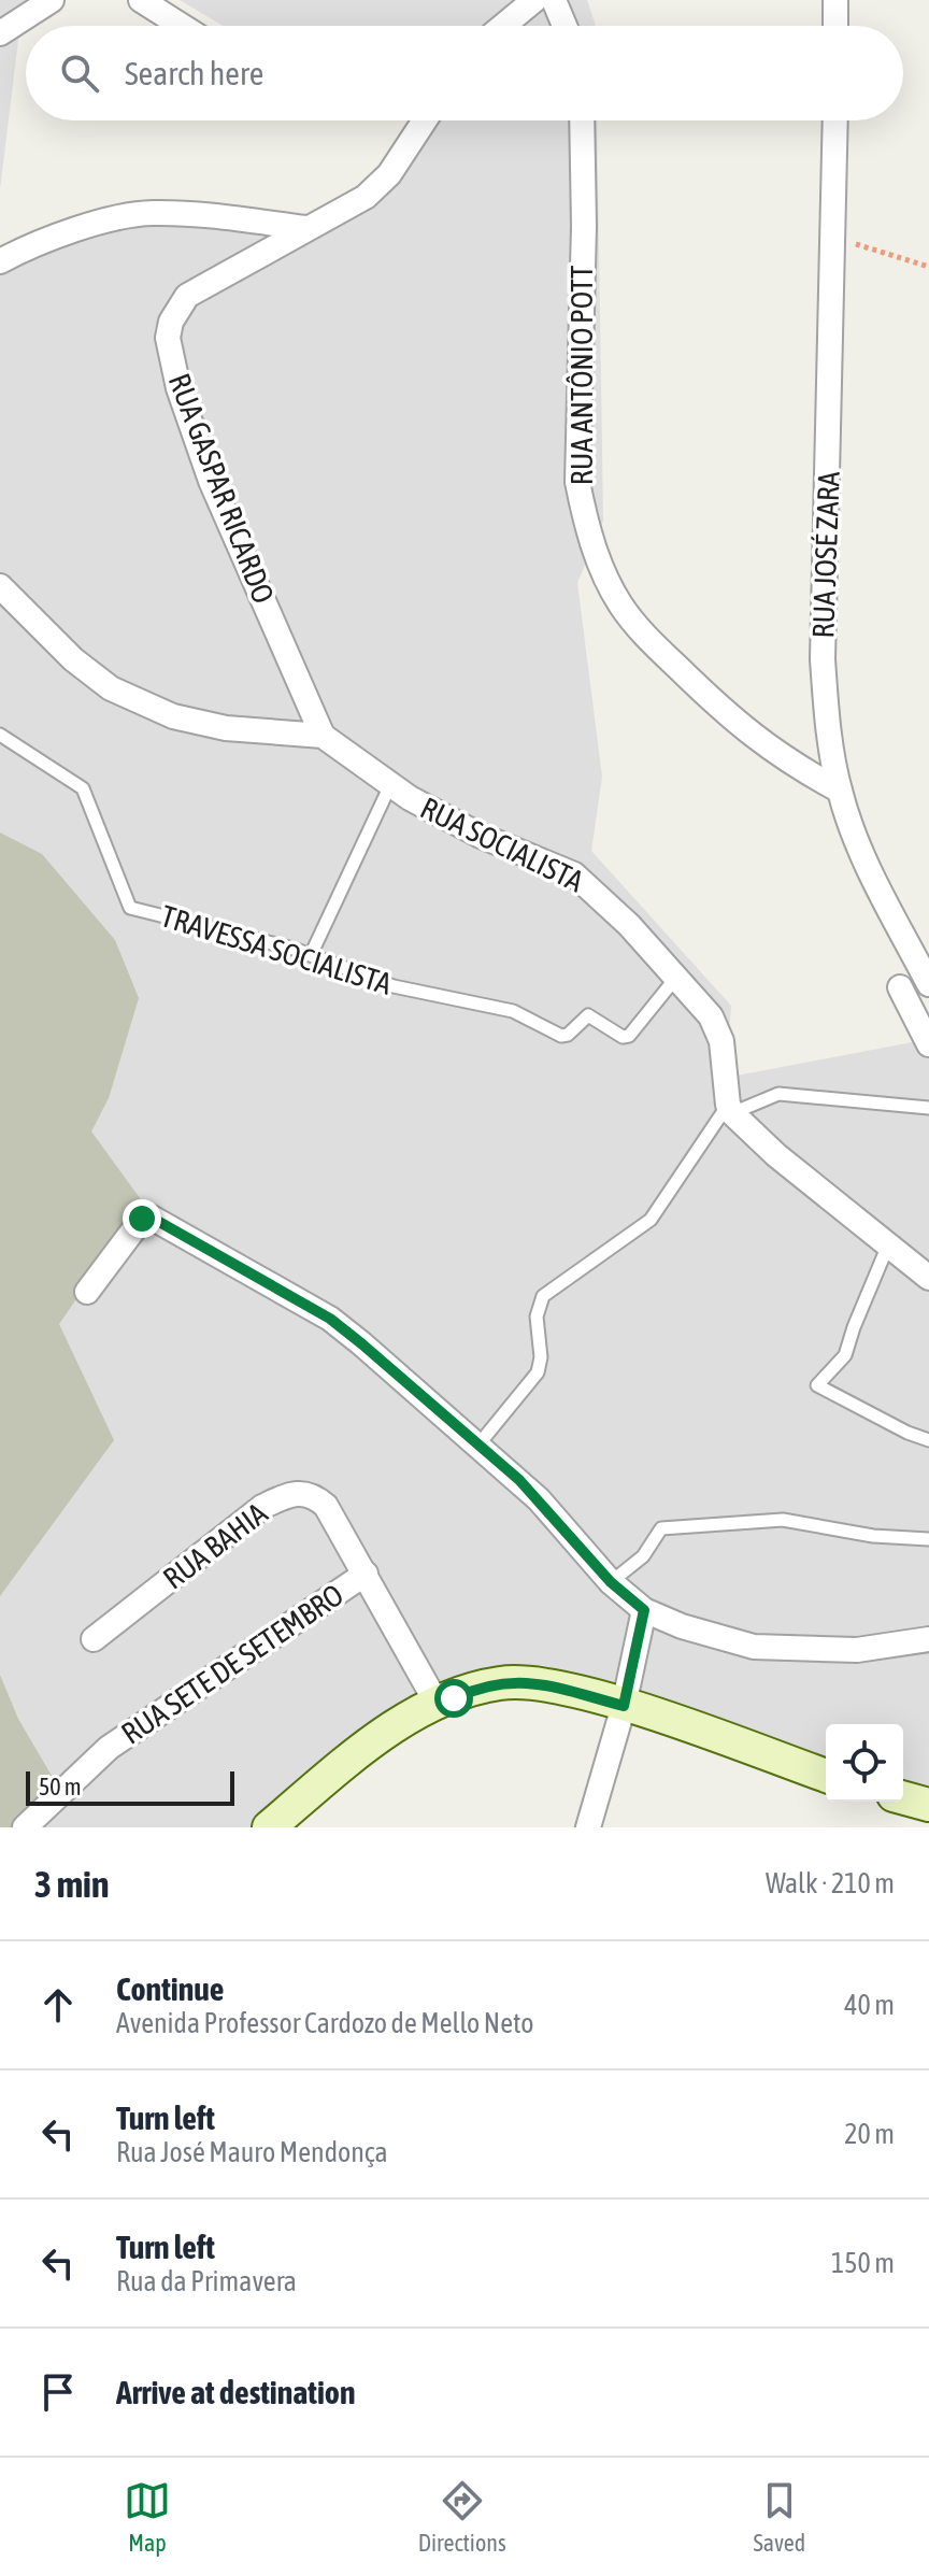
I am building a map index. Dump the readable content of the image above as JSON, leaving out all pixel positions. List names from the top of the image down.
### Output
{
  "streets": {
    "street": [
      "RUA ANTÔNIO POTT",
      "RUA GASPAR RICARDO",
      "RUA JOSÉ ZARA",
      "RUA SOCIALISTA",
      "RUA BAHIA",
      "RUA SETE DE SETEMBRO"
    ],
    "lane": ["TRAVESSA SOCIALISTA"]
  },
  "crossings": [
    ["RUA ANTÔNIO POTT", "RUA JOSÉ ZARA"],
    ["RUA GASPAR RICARDO", "RUA SOCIALISTA"],
    ["RUA SOCIALISTA", "TRAVESSA SOCIALISTA"],
    ["RUA BAHIA", "RUA SETE DE SETEMBRO"]
  ],
  "scale_bar": "50 m",
  "page": {
    "search": "Search here",
    "scale": "50 m",
    "heading": ["3 min", "Walk · 210 m"],
    "list": [
      ["Continue", "Avenida Professor Cardozo de Mello Neto", "40 m"],
      ["Turn left", "Rua José Mauro Mendonça", "20 m"],
      ["Turn left", "Rua da Primavera", "150 m"],
      "Arrive at destination"
    ],
    "nav": ["Map", "Directions", "Saved"]
  }
}
